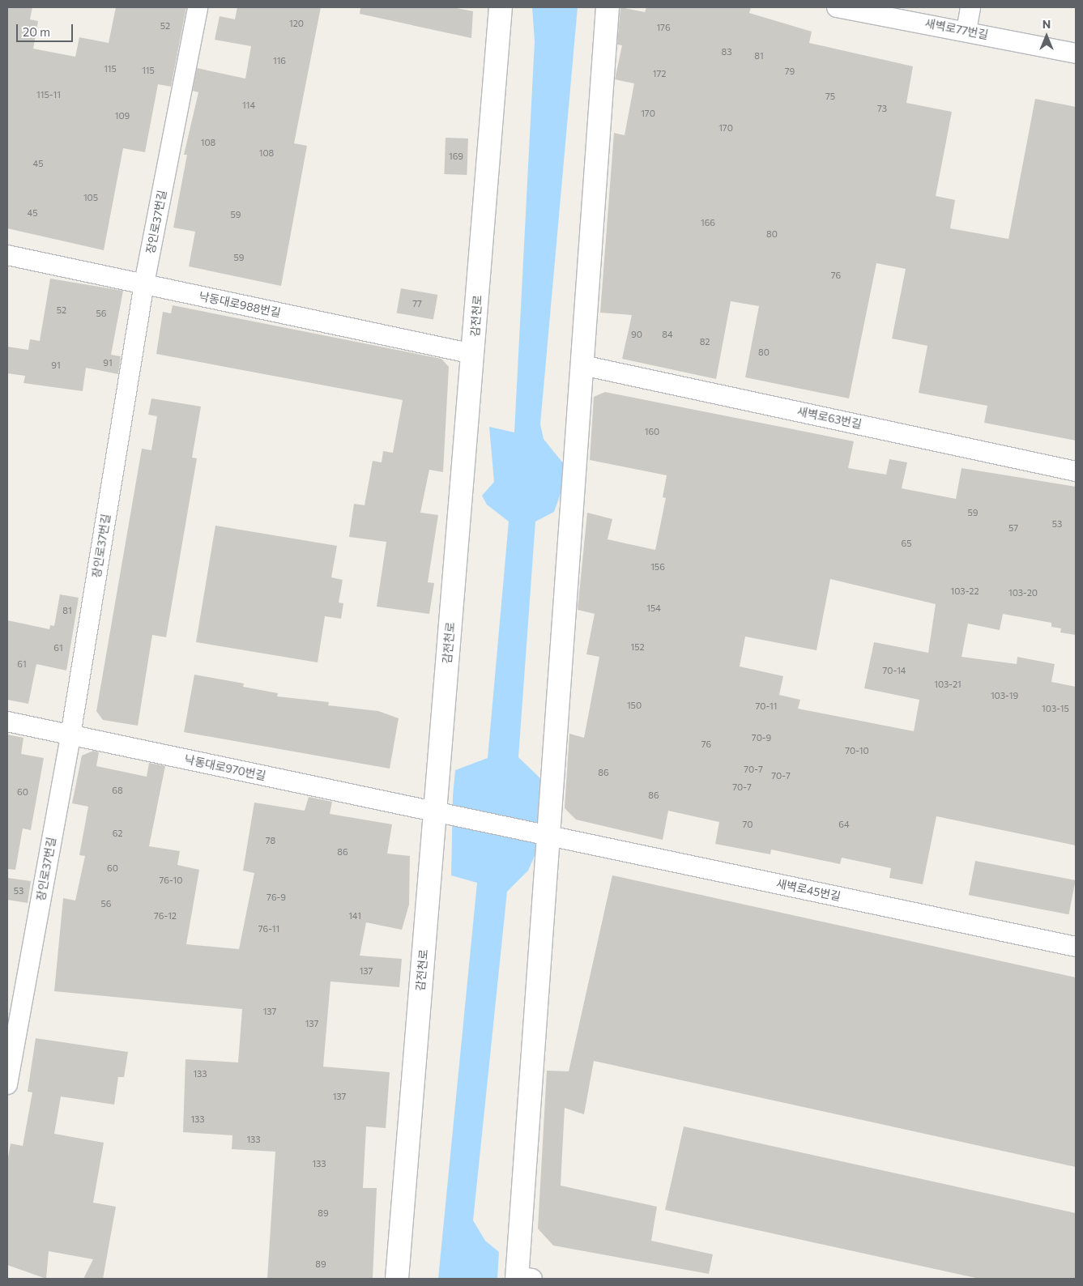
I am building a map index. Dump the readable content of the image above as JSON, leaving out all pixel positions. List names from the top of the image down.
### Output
{
  "streets": {
    "street": [
      "새벽로77번길",
      "장인로37번길",
      "낙동대로988번길",
      "감전천로",
      "새벽로63번길",
      "낙동대로970번길",
      "새벽로45번길"
    ]
  },
  "crossings": [
    ["장인로37번길", "낙동대로988번길"],
    ["장인로37번길", "낙동대로970번길"],
    ["낙동대로988번길", "감전천로"],
    ["감전천로", "낙동대로970번길"],
    ["낙동대로970번길", "새벽로45번길"]
  ],
  "house_numbers": [
    "120",
    "52",
    "176",
    "83",
    "81",
    "116",
    "115",
    "115",
    "79",
    "172",
    "115-11",
    "75",
    "114",
    "73",
    "170",
    "109",
    "170",
    "108",
    "108",
    "169",
    "45",
    "105",
    "45",
    "59",
    "166",
    "80",
    "59",
    "76",
    "77",
    "52",
    "56",
    "90",
    "84",
    "82",
    "80",
    "91",
    "91",
    "160",
    "59",
    "53",
    "57",
    "65",
    "156",
    "103-22",
    "103-20",
    "154",
    "81",
    "152",
    "61",
    "61",
    "70-14",
    "103-21",
    "103-19",
    "150",
    "70-11",
    "103-15",
    "70-9",
    "76",
    "70-10",
    "70-7",
    "86",
    "70-7",
    "70-7",
    "68",
    "60",
    "86",
    "70",
    "64",
    "62",
    "78",
    "86",
    "60",
    "76-10",
    "53",
    "76-9",
    "56",
    "76-12",
    "141",
    "76-11",
    "137",
    "137",
    "137",
    "133",
    "137",
    "133",
    "133",
    "133",
    "89",
    "89"
  ],
  "scale_bar": "20 m",
  "north": "top"
}
